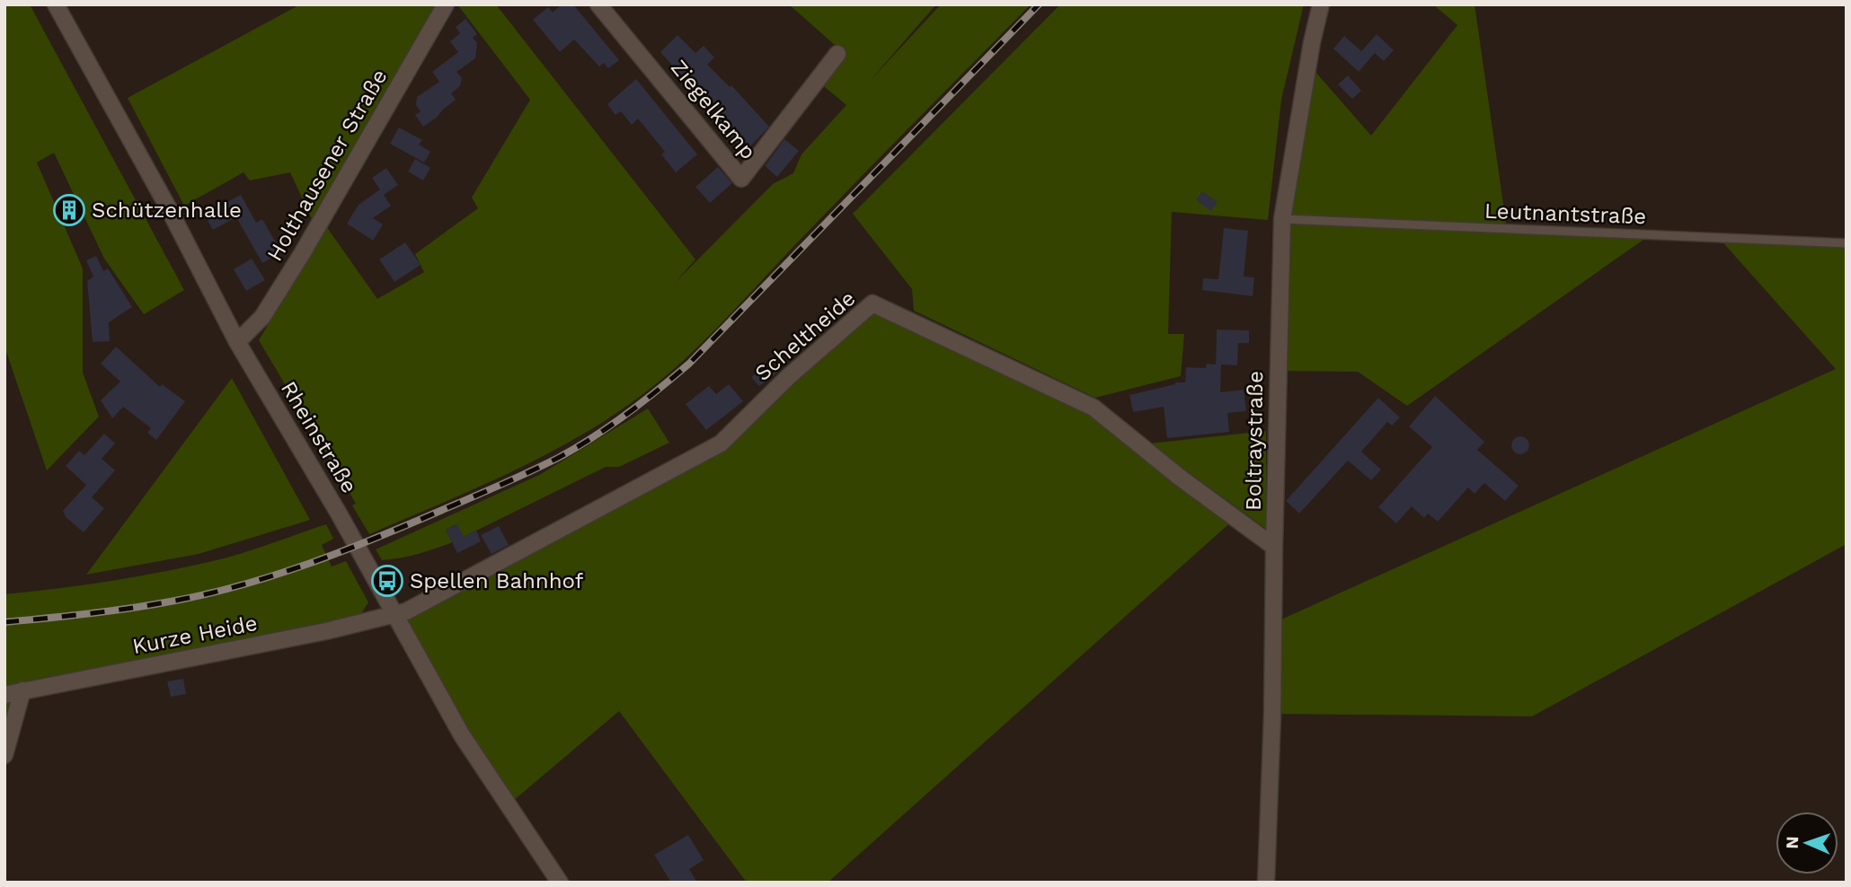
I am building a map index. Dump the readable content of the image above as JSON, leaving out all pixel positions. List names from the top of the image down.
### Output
{
  "streets": {
    "street": [
      "Ziegelkamp",
      "Holthausener Straße",
      "Scheltheide",
      "Rheinstraße",
      "Boltraystraße",
      "Kurze Heide"
    ],
    "lane": ["Leutnantstraße"]
  },
  "crossings": [
    ["Holthausener Straße", "Rheinstraße"],
    ["Leutnantstraße", "Boltraystraße"],
    ["Scheltheide", "Rheinstraße"],
    ["Scheltheide", "Boltraystraße"],
    ["Scheltheide", "Kurze Heide"],
    ["Rheinstraße", "Kurze Heide"]
  ],
  "places": {
    "building": ["Schützenhalle"],
    "bus stop": ["Spellen Bahnhof"]
  },
  "north": "left"
}
